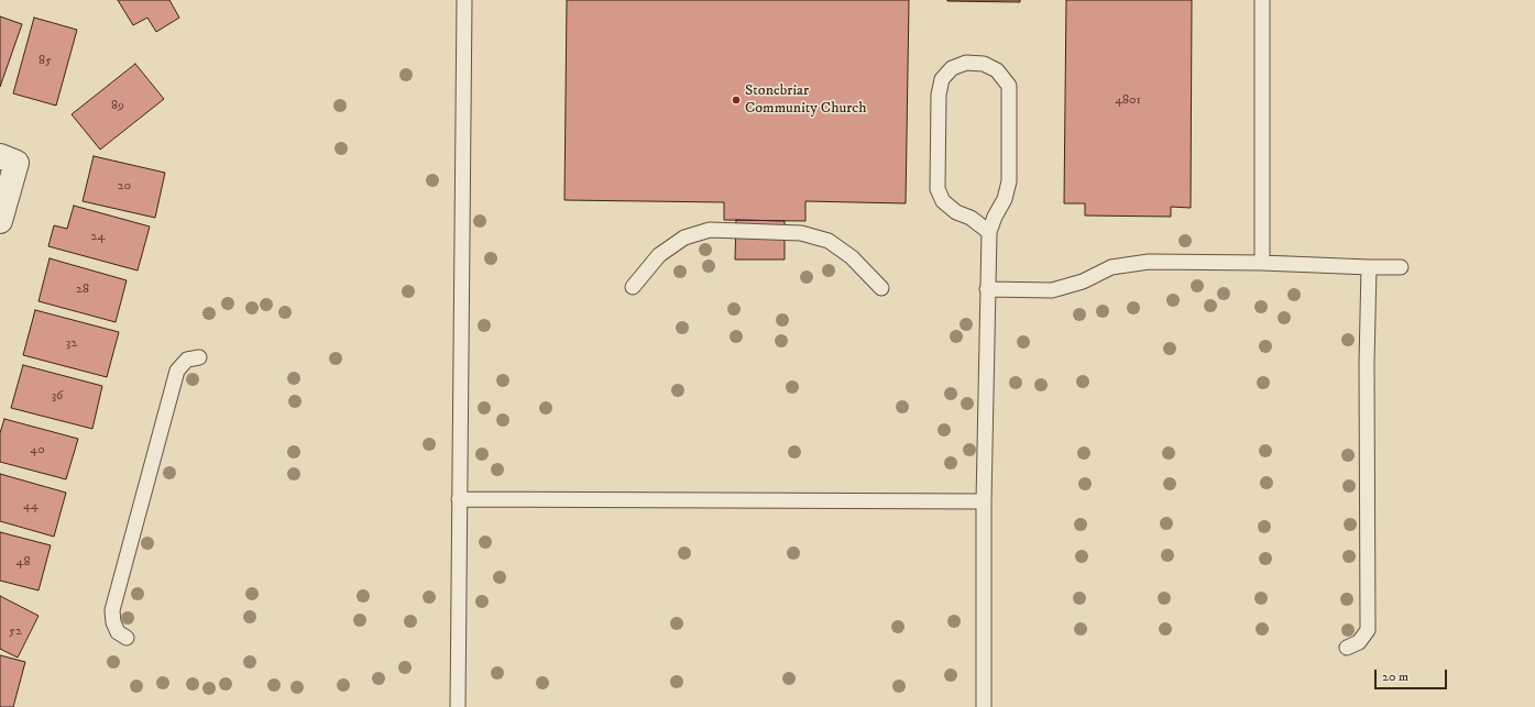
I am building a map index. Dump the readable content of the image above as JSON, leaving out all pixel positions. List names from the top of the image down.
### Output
{
  "places": ["Stonebriar Community Church"],
  "house_numbers": [
    "85",
    "4801",
    "89",
    "20",
    "24",
    "28",
    "32",
    "36",
    "40",
    "44",
    "48",
    "52"
  ],
  "scale_bar": "20 m"
}
